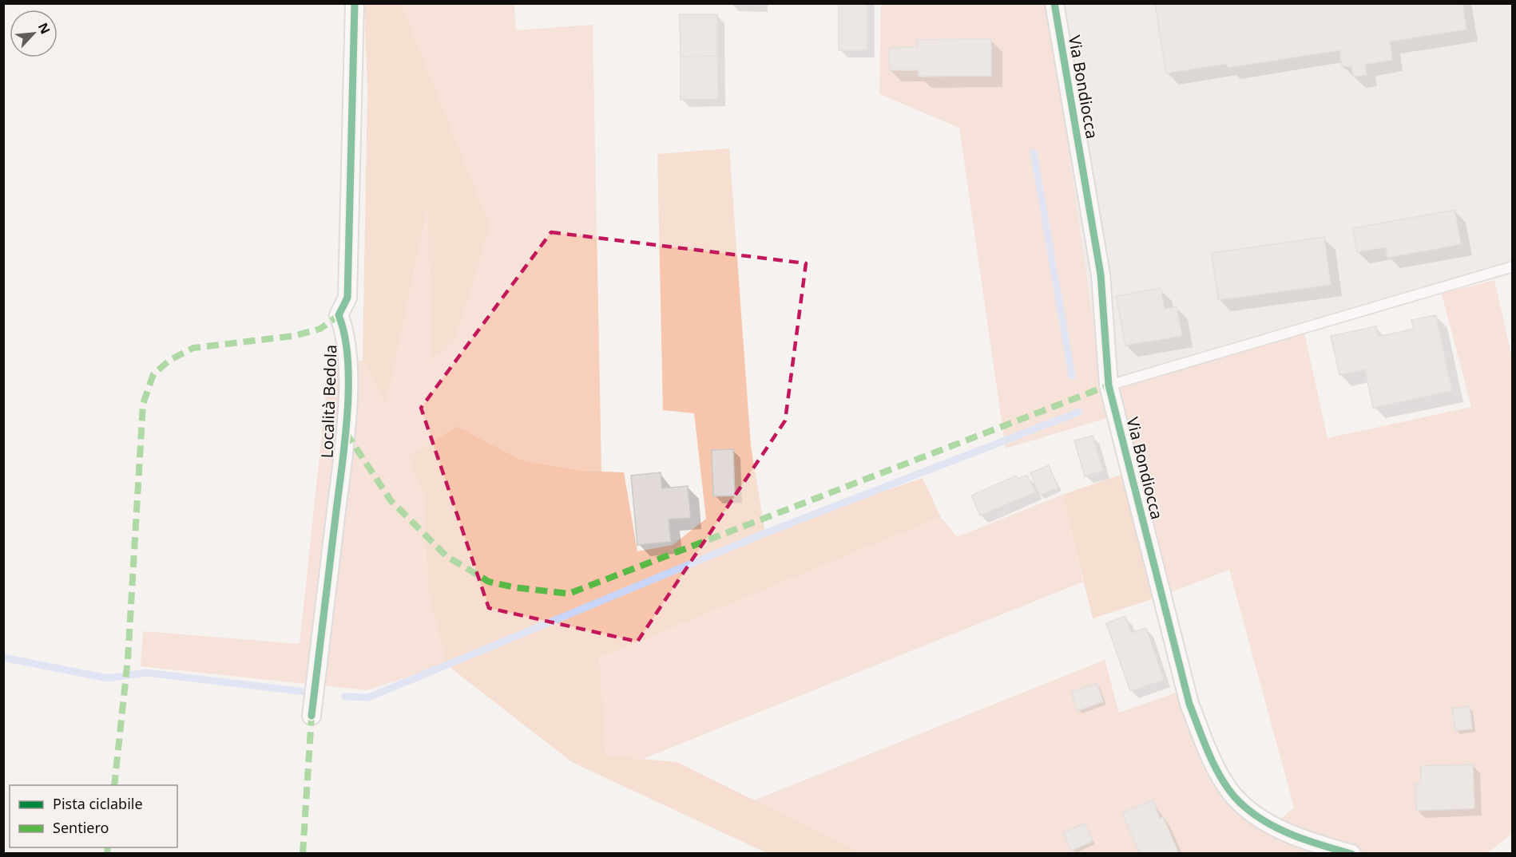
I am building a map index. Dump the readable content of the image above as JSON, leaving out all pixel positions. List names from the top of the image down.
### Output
{
  "streets": {
    "street": ["Via Bondiocca", "Località Bedola"]
  },
  "legend": ["Pista ciclabile", "Sentiero"],
  "north": "top right"
}
